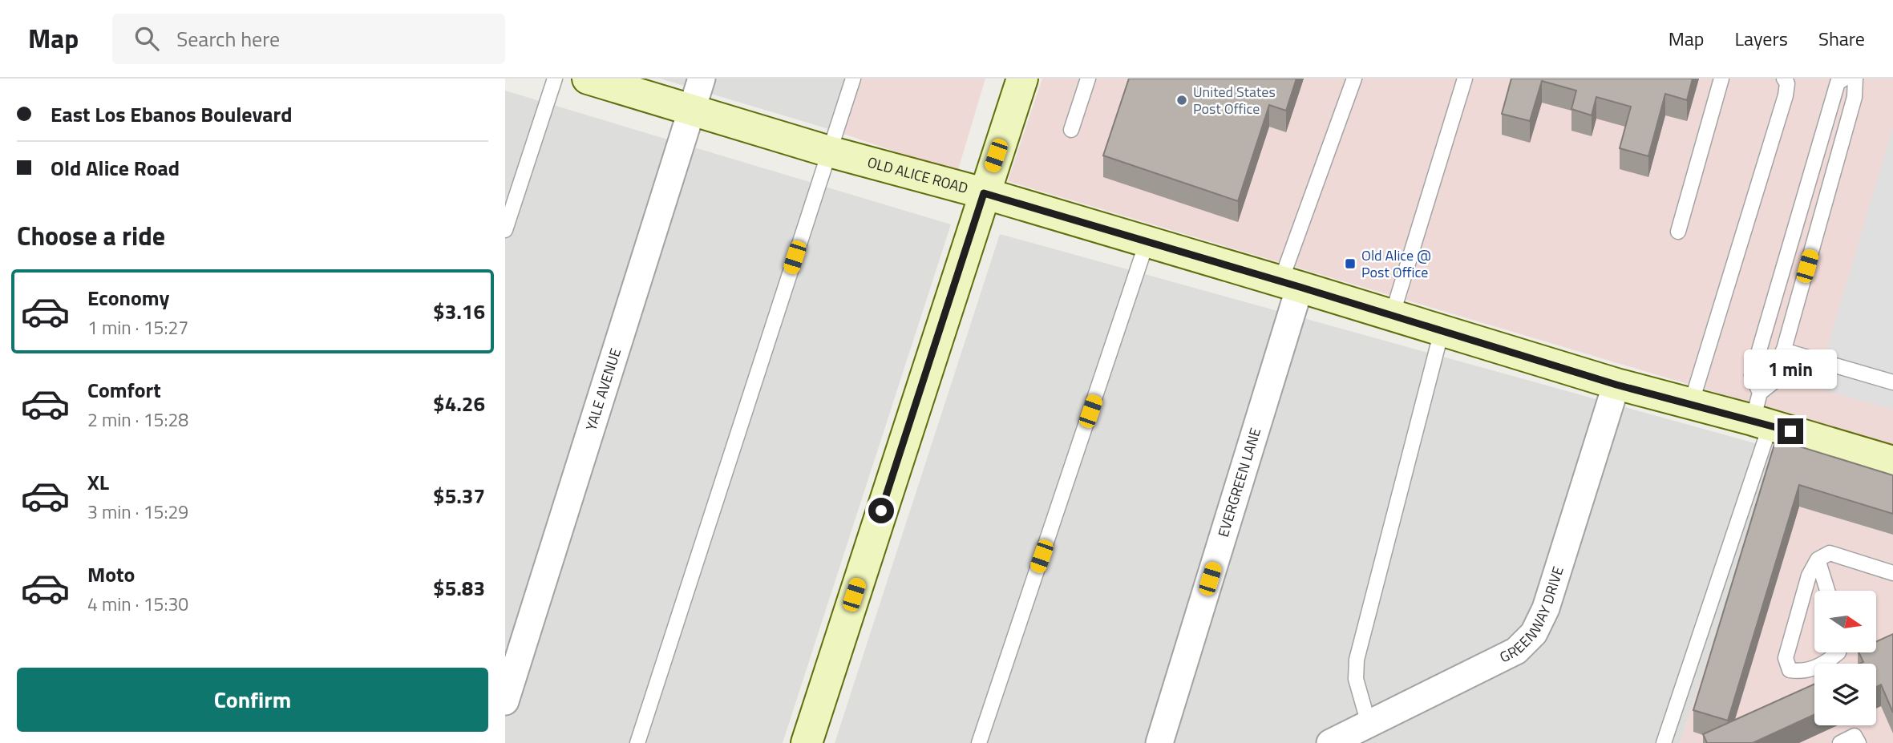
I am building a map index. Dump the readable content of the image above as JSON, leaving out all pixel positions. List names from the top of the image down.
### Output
{
  "streets": {
    "street": [
      "OLD ALICE ROAD",
      "YALE AVENUE",
      "EVERGREEN LANE",
      "GREENWAY DRIVE"
    ]
  },
  "crossings": [
    ["OLD ALICE ROAD", "YALE AVENUE"],
    ["OLD ALICE ROAD", "EVERGREEN LANE"],
    ["OLD ALICE ROAD", "GREENWAY DRIVE"]
  ],
  "places": {
    "other": ["United States Post Office"],
    "transit": ["Old Alice @ Post Office"]
  },
  "north": "right",
  "page": {
    "header": "Map",
    "search": "Search here",
    "nav": ["Map", "Layers", "Share"],
    "banner": ["East Los Ebanos Boulevard", "Old Alice Road"],
    "heading": "Choose a ride",
    "list": [
      {
        "name": "Economy",
        "note": "1 min · 15:27",
        "value": "$3.16"
      },
      {
        "name": "Comfort",
        "note": "2 min · 15:28",
        "value": "$4.26"
      },
      {
        "name": "XL",
        "note": "3 min · 15:29",
        "value": "$5.37"
      },
      {
        "name": "Moto",
        "note": "4 min · 15:30",
        "value": "$5.83"
      }
    ],
    "bubble": "1 min",
    "buttons": "Confirm"
  }
}
